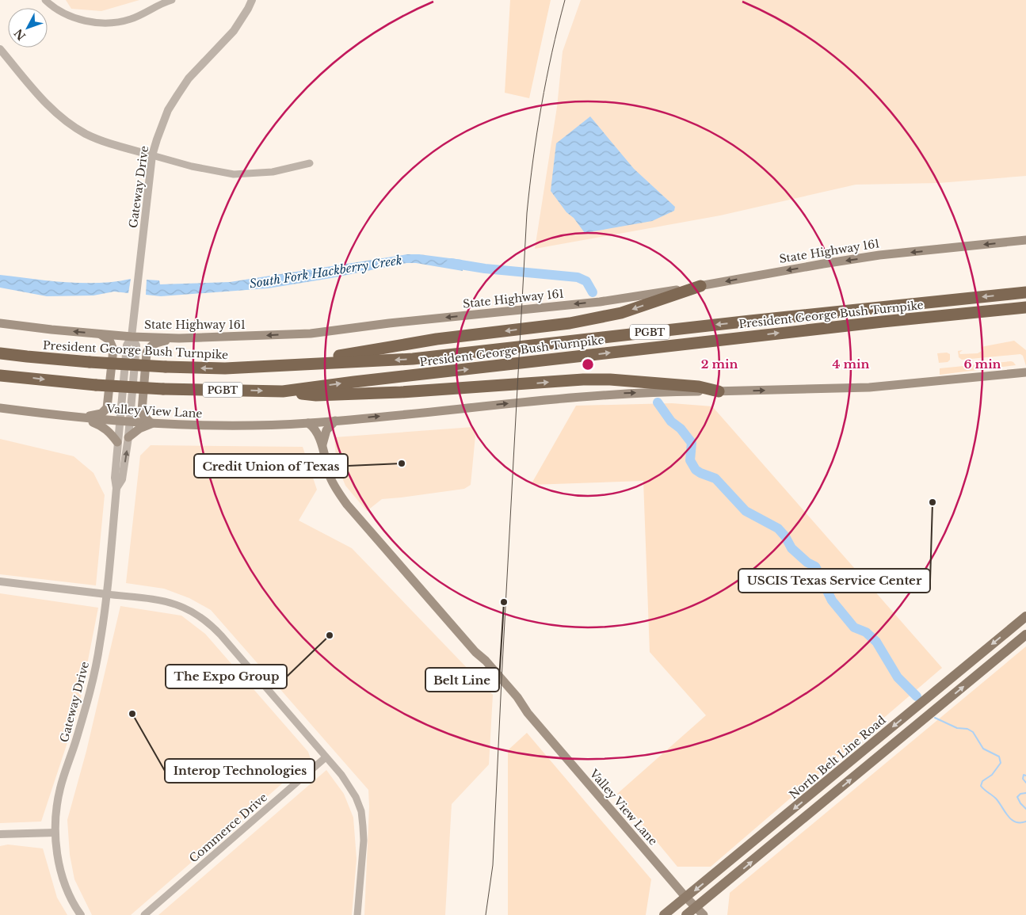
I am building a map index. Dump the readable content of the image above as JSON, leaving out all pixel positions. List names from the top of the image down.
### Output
{
  "streets": {
    "highway": ["President George Bush Turnpike", "PGBT"],
    "main road": ["State Highway 161", "Valley View Lane", "North Belt Line Road"],
    "street": ["Gateway Drive", "Commerce Drive"]
  },
  "crossings": [
    ["Gateway Drive", "State Highway 161"],
    ["Gateway Drive", "Valley View Lane"],
    ["Valley View Lane", "North Belt Line Road"]
  ],
  "one_way": ["State Highway 161"],
  "water": ["South Fork Hackberry Creek"],
  "places": [
    "Credit Union of Texas",
    "USCIS Texas Service Center",
    "Belt Line",
    "The Expo Group",
    "Interop Technologies"
  ],
  "north": "bottom left",
  "rings": ["2 min", "4 min", "6 min"]
}
